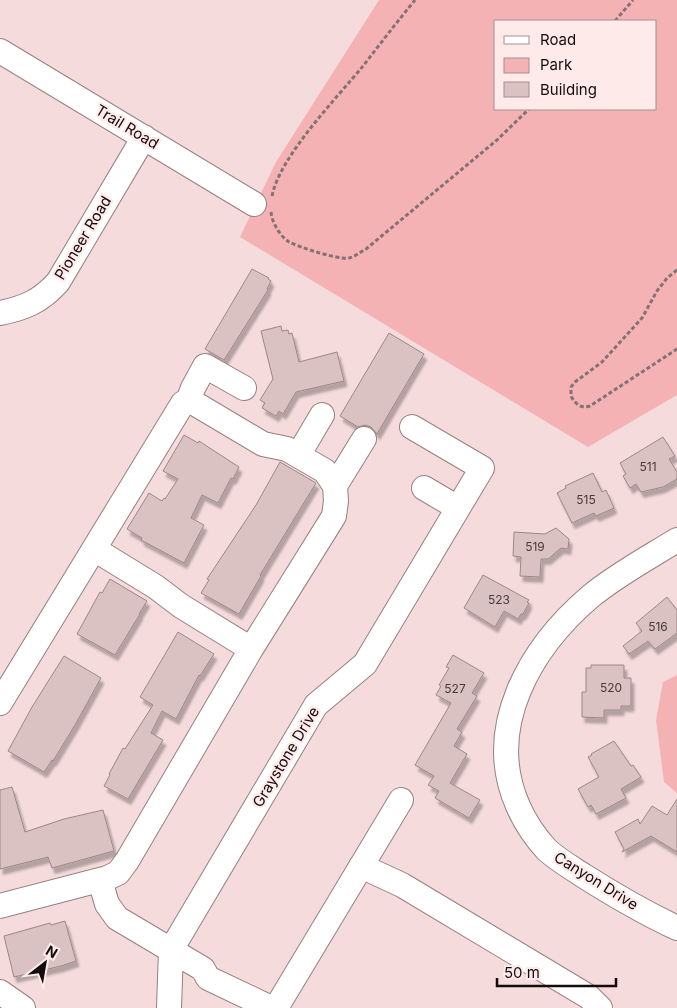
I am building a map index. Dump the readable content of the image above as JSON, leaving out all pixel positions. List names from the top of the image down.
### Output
{
  "streets": {
    "street": [
      "Trail Road",
      "Pioneer Road",
      "Graystone Drive",
      "Canyon Drive"
    ]
  },
  "crossings": [
    ["Trail Road", "Pioneer Road"]
  ],
  "house_numbers": [
    "511",
    "515",
    "519",
    "523",
    "516",
    "520",
    "527"
  ],
  "legend": ["Road", "Park", "Building"],
  "scale_bar": "50 m",
  "north": "top right"
}
